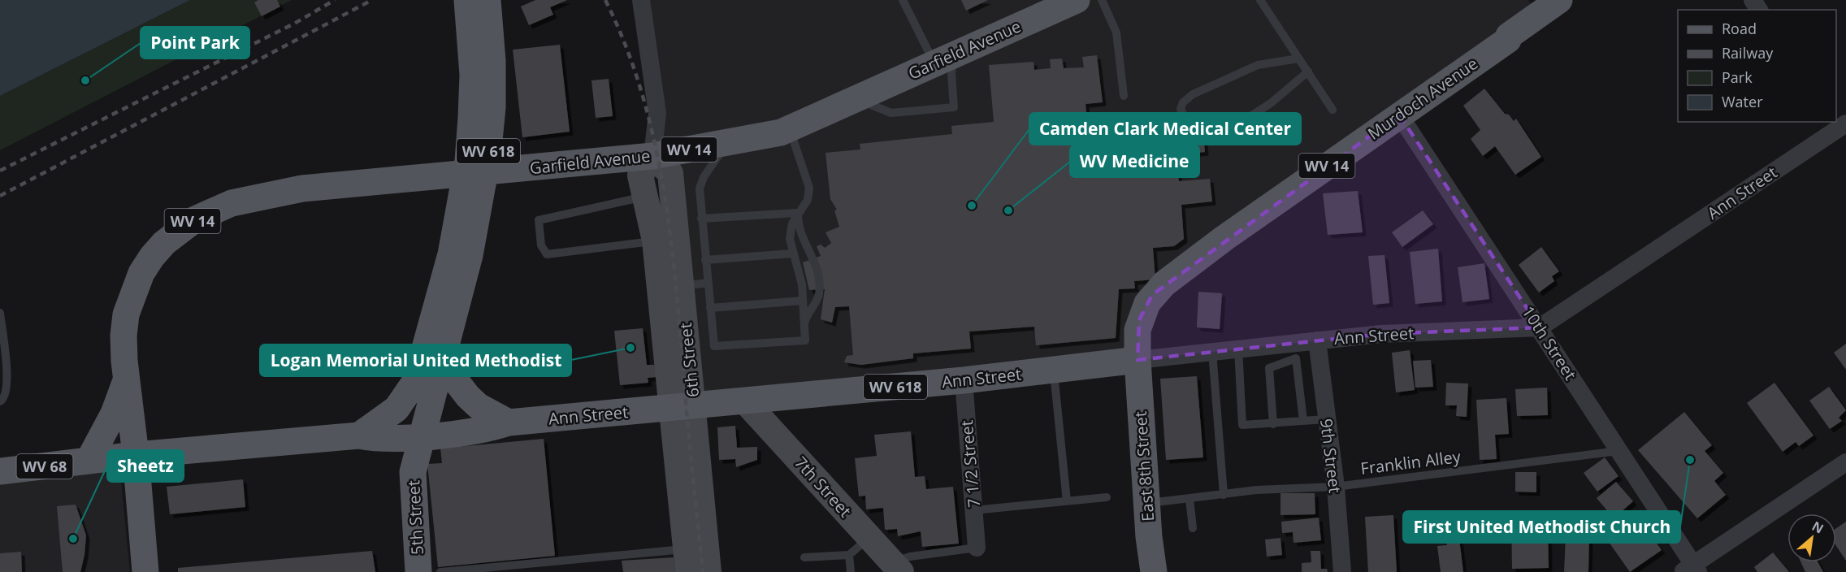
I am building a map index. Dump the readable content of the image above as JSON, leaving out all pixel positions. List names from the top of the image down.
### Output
{
  "streets": {
    "main road": [
      "Garfield Avenue",
      "Murdoch Avenue",
      "WV 14",
      "WV 618",
      "Ann Street",
      "WV 68",
      "East 8th Street",
      "5th Street"
    ],
    "street": [
      "10th Street",
      "6th Street",
      "9th Street",
      "7 1/2 Street",
      "7th Street"
    ],
    "lane": ["Franklin Alley"]
  },
  "crossings": [
    ["Garfield Avenue", "WV 14"],
    ["Garfield Avenue", "Ann Street"],
    ["Garfield Avenue", "6th Street"],
    ["Murdoch Avenue", "Ann Street"],
    ["Murdoch Avenue", "10th Street"],
    ["Murdoch Avenue", "East 8th Street"],
    ["WV 14", "Ann Street"],
    ["WV 618", "Ann Street"],
    ["WV 618", "5th Street"],
    ["Ann Street", "10th Street"],
    ["Ann Street", "6th Street"],
    ["Ann Street", "9th Street"],
    ["Ann Street", "7 1/2 Street"],
    ["Ann Street", "East 8th Street"],
    ["Ann Street", "7th Street"],
    ["Ann Street", "5th Street"],
    ["10th Street", "Franklin Alley"],
    ["9th Street", "Franklin Alley"],
    ["Franklin Alley", "East 8th Street"]
  ],
  "places": [
    "Point Park",
    "Camden Clark Medical Center",
    "WV Medicine",
    "Logan Memorial United Methodist",
    "First United Methodist Church",
    "Sheetz"
  ],
  "legend": [
    "Road",
    "Railway",
    "Park",
    "Water"
  ],
  "north": "top right"
}
